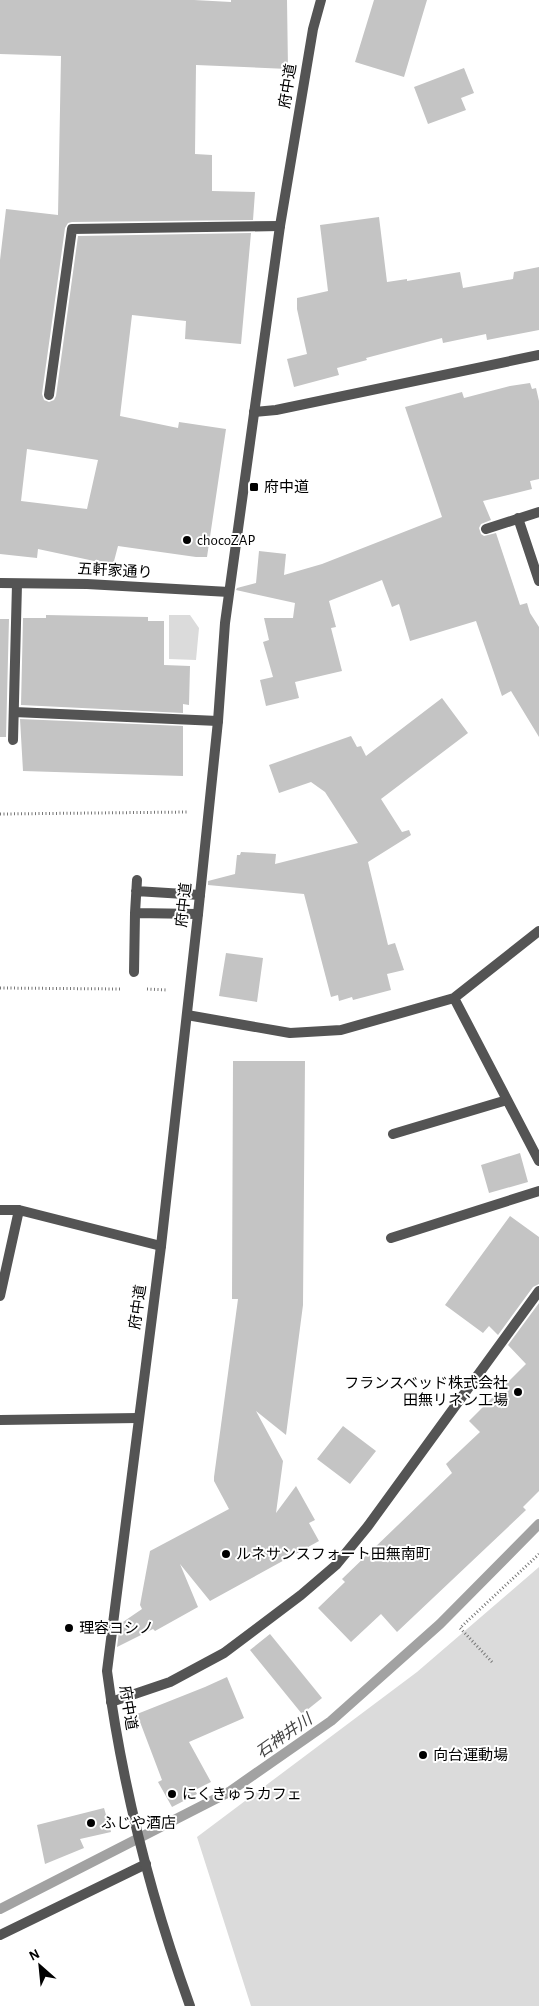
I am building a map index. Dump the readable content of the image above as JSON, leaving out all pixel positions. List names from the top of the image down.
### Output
{
  "streets": {
    "street": ["府中道", "五軒家通り"]
  },
  "crossings": [
    ["府中道", "五軒家通り"]
  ],
  "water": ["石神井川"],
  "places": {
    "transit": ["府中道"],
    "other": [
      "chocoZAP",
      "フランスベッド株式会社 田無リネン工場",
      "ルネサンスフォート田無南町",
      "理容ヨシノ",
      "向台運動場",
      "にくきゅうカフェ",
      "ふじや酒店"
    ]
  },
  "north": "top left"
}
